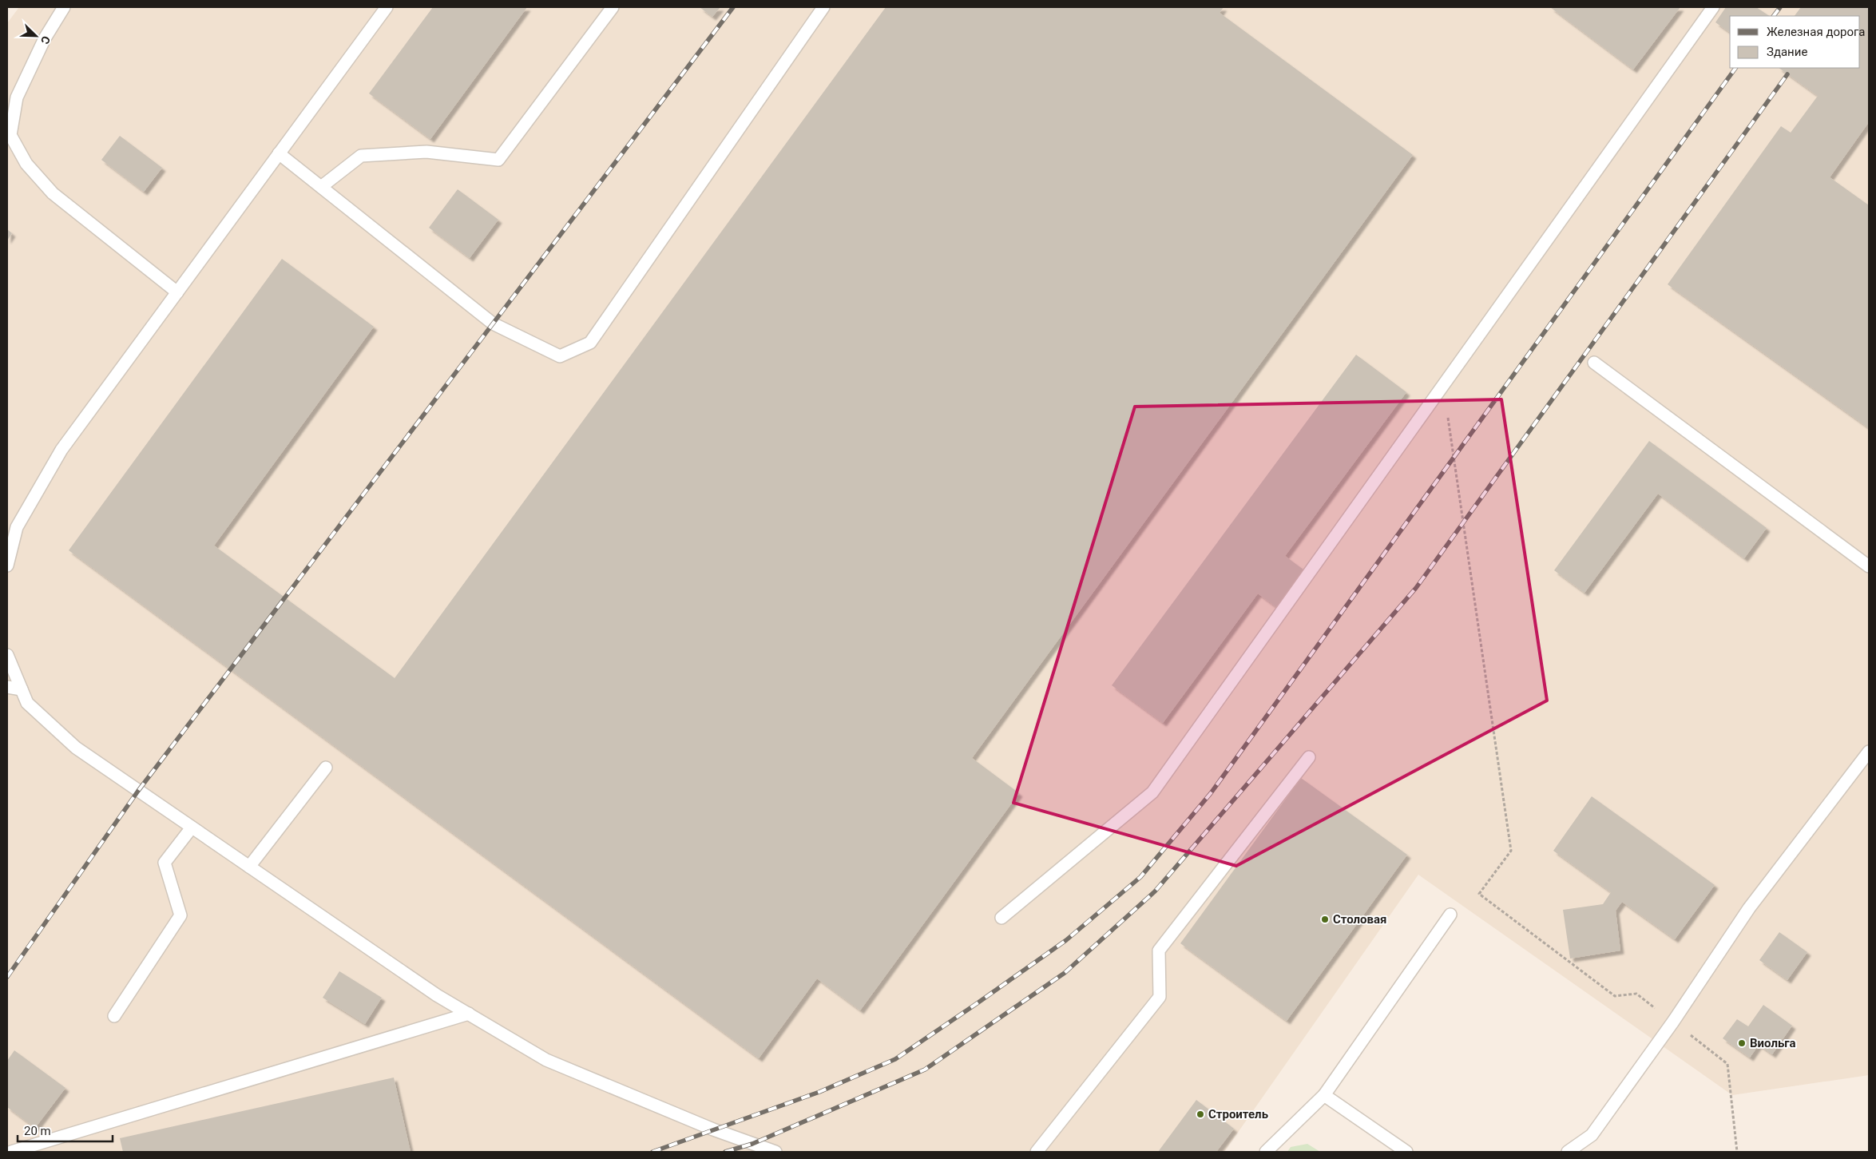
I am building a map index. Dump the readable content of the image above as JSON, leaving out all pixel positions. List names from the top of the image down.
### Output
{
  "places": ["Столовая", "Виольга", "Строитель"],
  "legend": ["Железная дорога", "Здание"],
  "scale_bar": "20 m",
  "north": "bottom right"
}
